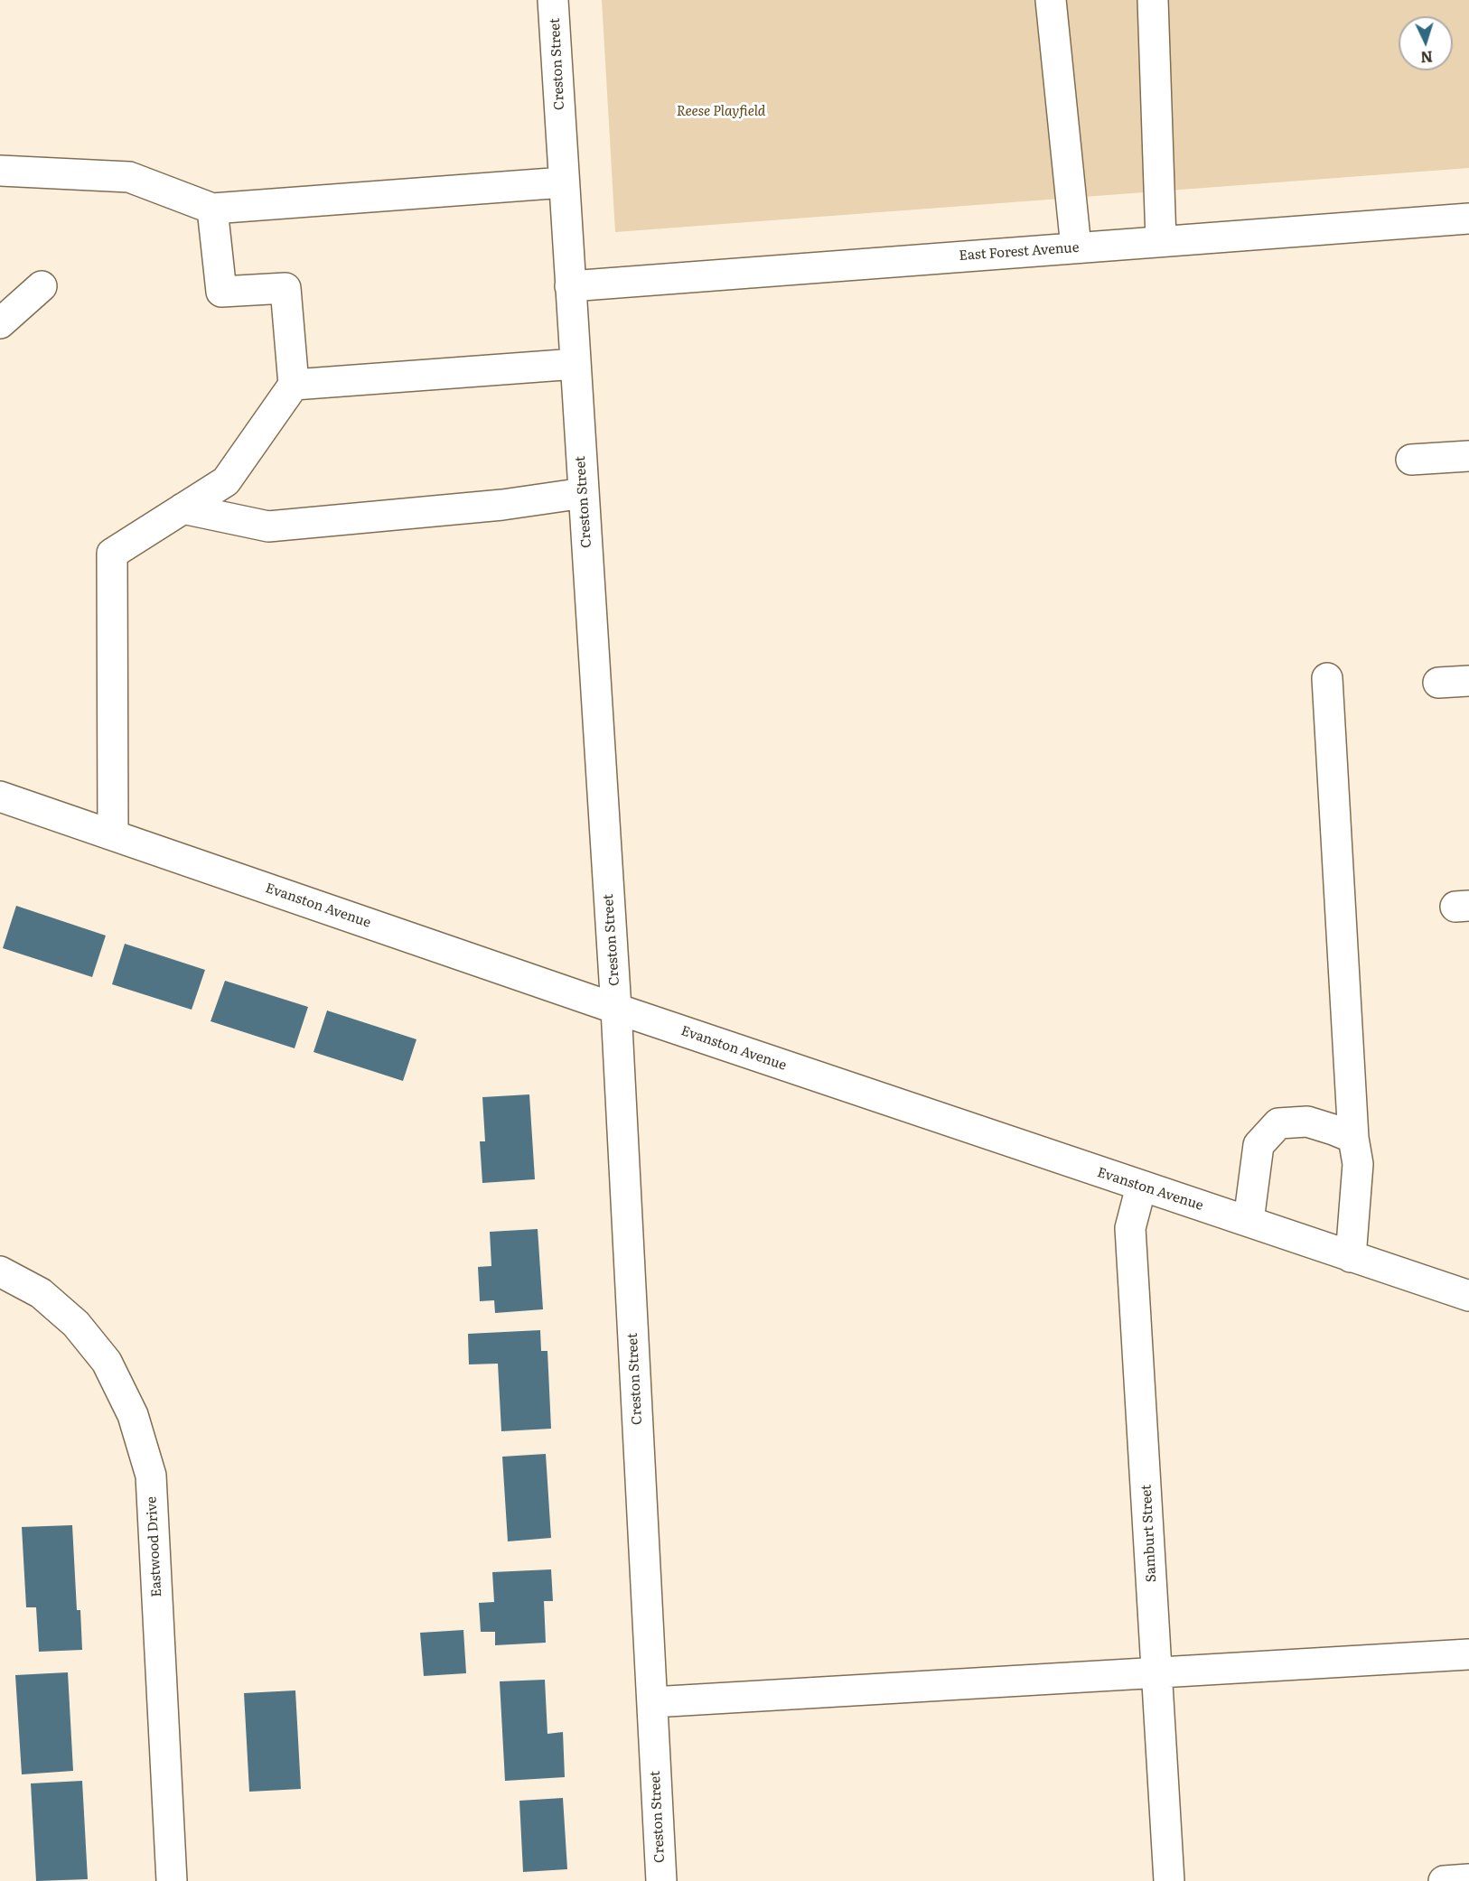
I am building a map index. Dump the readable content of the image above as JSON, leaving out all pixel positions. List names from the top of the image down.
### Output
{
  "streets": {
    "street": [
      "Creston Street",
      "East Forest Avenue",
      "Evanston Avenue",
      "Samburt Street",
      "Eastwood Drive"
    ]
  },
  "crossings": [
    ["Creston Street", "East Forest Avenue"],
    ["Creston Street", "Evanston Avenue"],
    ["Evanston Avenue", "Samburt Street"]
  ],
  "parks": ["Reese Playfield"],
  "north": "bottom"
}
